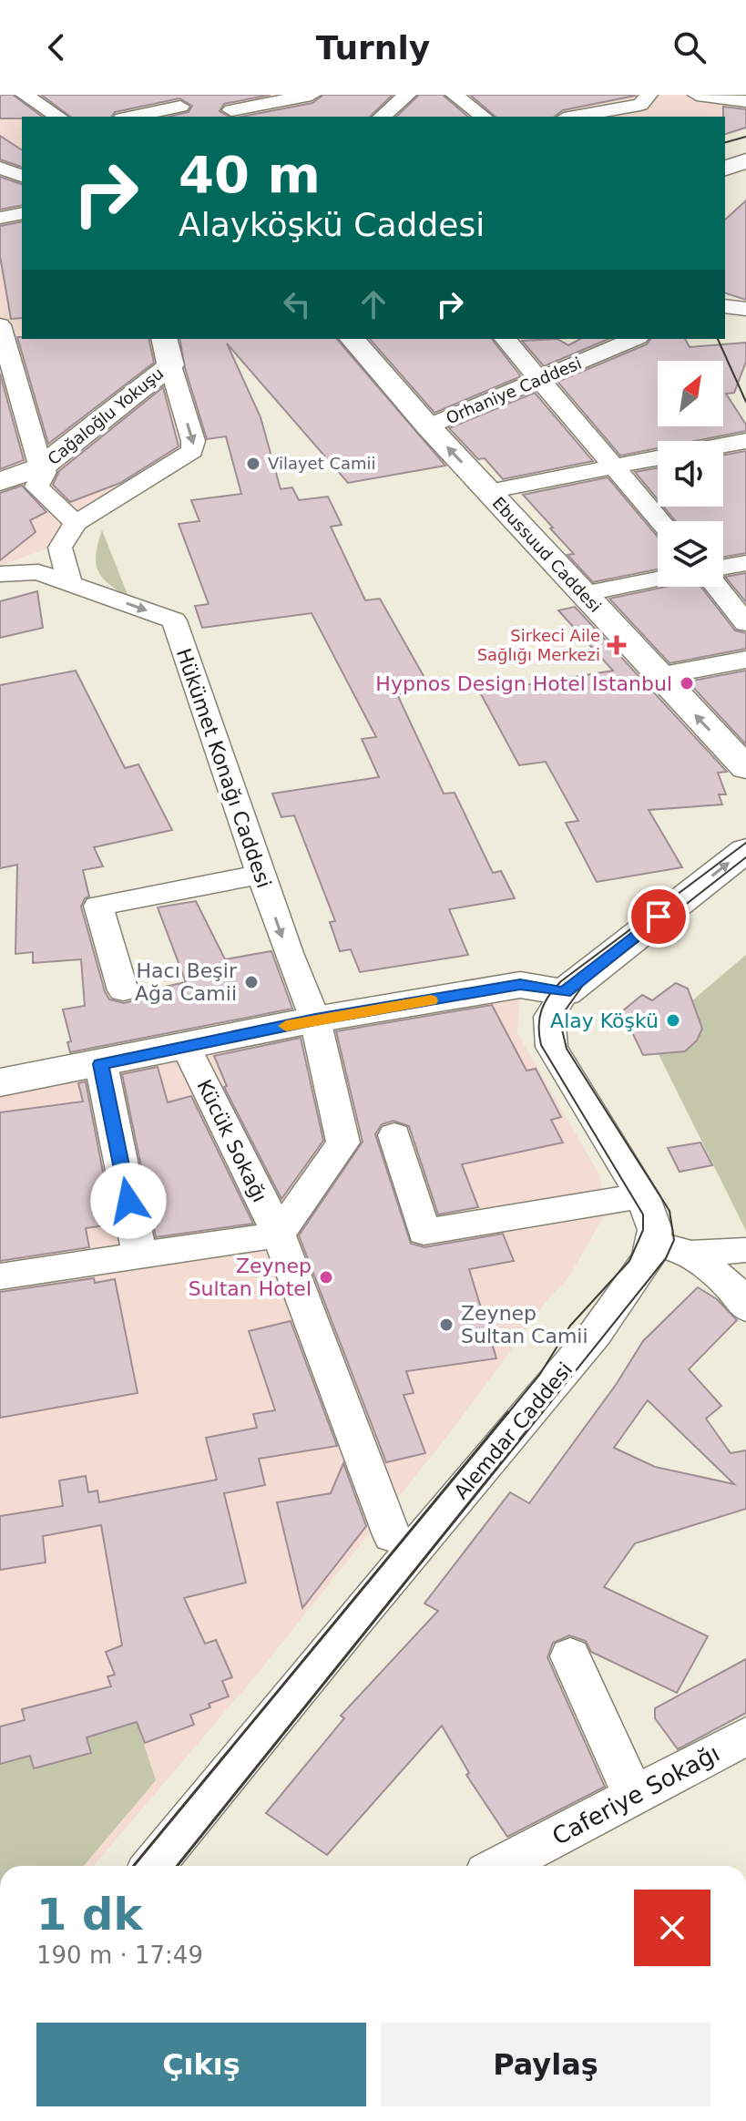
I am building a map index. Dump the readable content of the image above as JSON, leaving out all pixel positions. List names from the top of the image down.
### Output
{
  "streets": {
    "main road": ["Cağaloğlu Yokuşu", "Ebussuud Caddesi"],
    "street": [
      "Orhaniye Caddesi",
      "Hükümet Konağı Caddesi",
      "Kücük Sokağı",
      "Alemdar Caddesi",
      "Caferiye Sokağı"
    ]
  },
  "crossings": [
    ["Orhaniye Caddesi", "Ebussuud Caddesi"],
    ["Hükümet Konağı Caddesi", "Kücük Sokağı"]
  ],
  "one_way": ["Ebussuud Caddesi", "Hükümet Konağı Caddesi"],
  "places": {
    "other": [
      "Vilayet Camii",
      "Hypnos Design Hotel Istanbul",
      "Hacı Beşir Ağa Camii",
      "Alay Köşkü",
      "Zeynep Sultan Hotel",
      "Zeynep Sultan Camii"
    ],
    "health": ["Sirkeci Aile Sağlığı Merkezi"]
  },
  "north": "top right",
  "page": {
    "header": "Turnly",
    "turn": ["40 m", "Alayköşkü Caddesi"],
    "heading": ["1 dk", "190 m · 17:49"],
    "buttons": ["Çıkış", "Paylaş"]
  }
}
